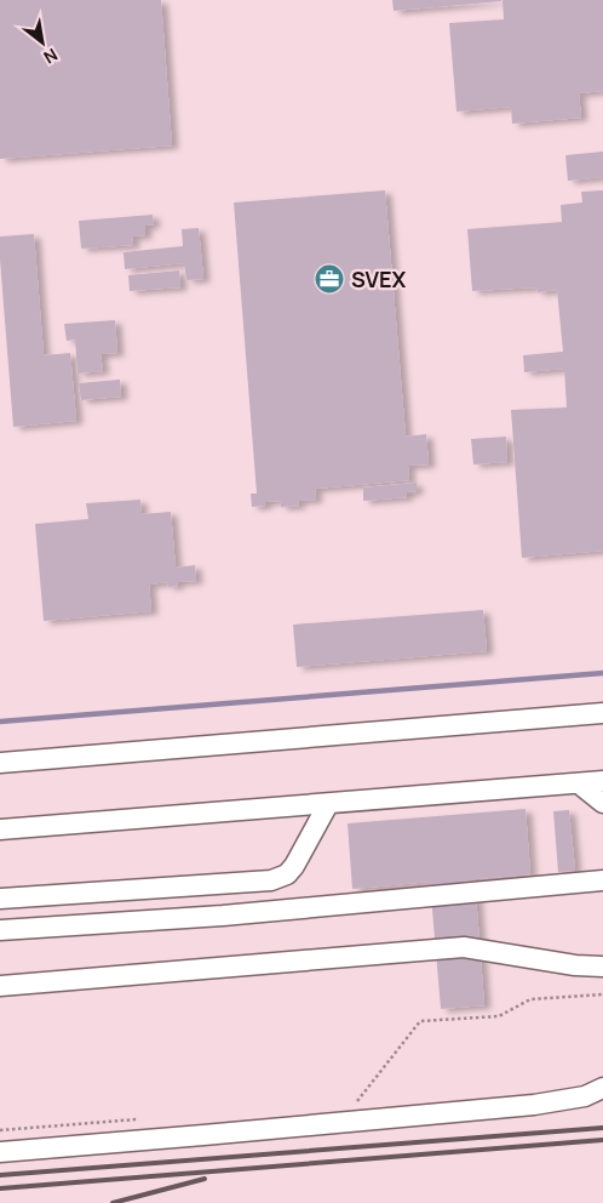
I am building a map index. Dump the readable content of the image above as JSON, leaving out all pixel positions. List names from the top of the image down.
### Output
{
  "places": {
    "office": ["SVEX"]
  },
  "north": "bottom right"
}
